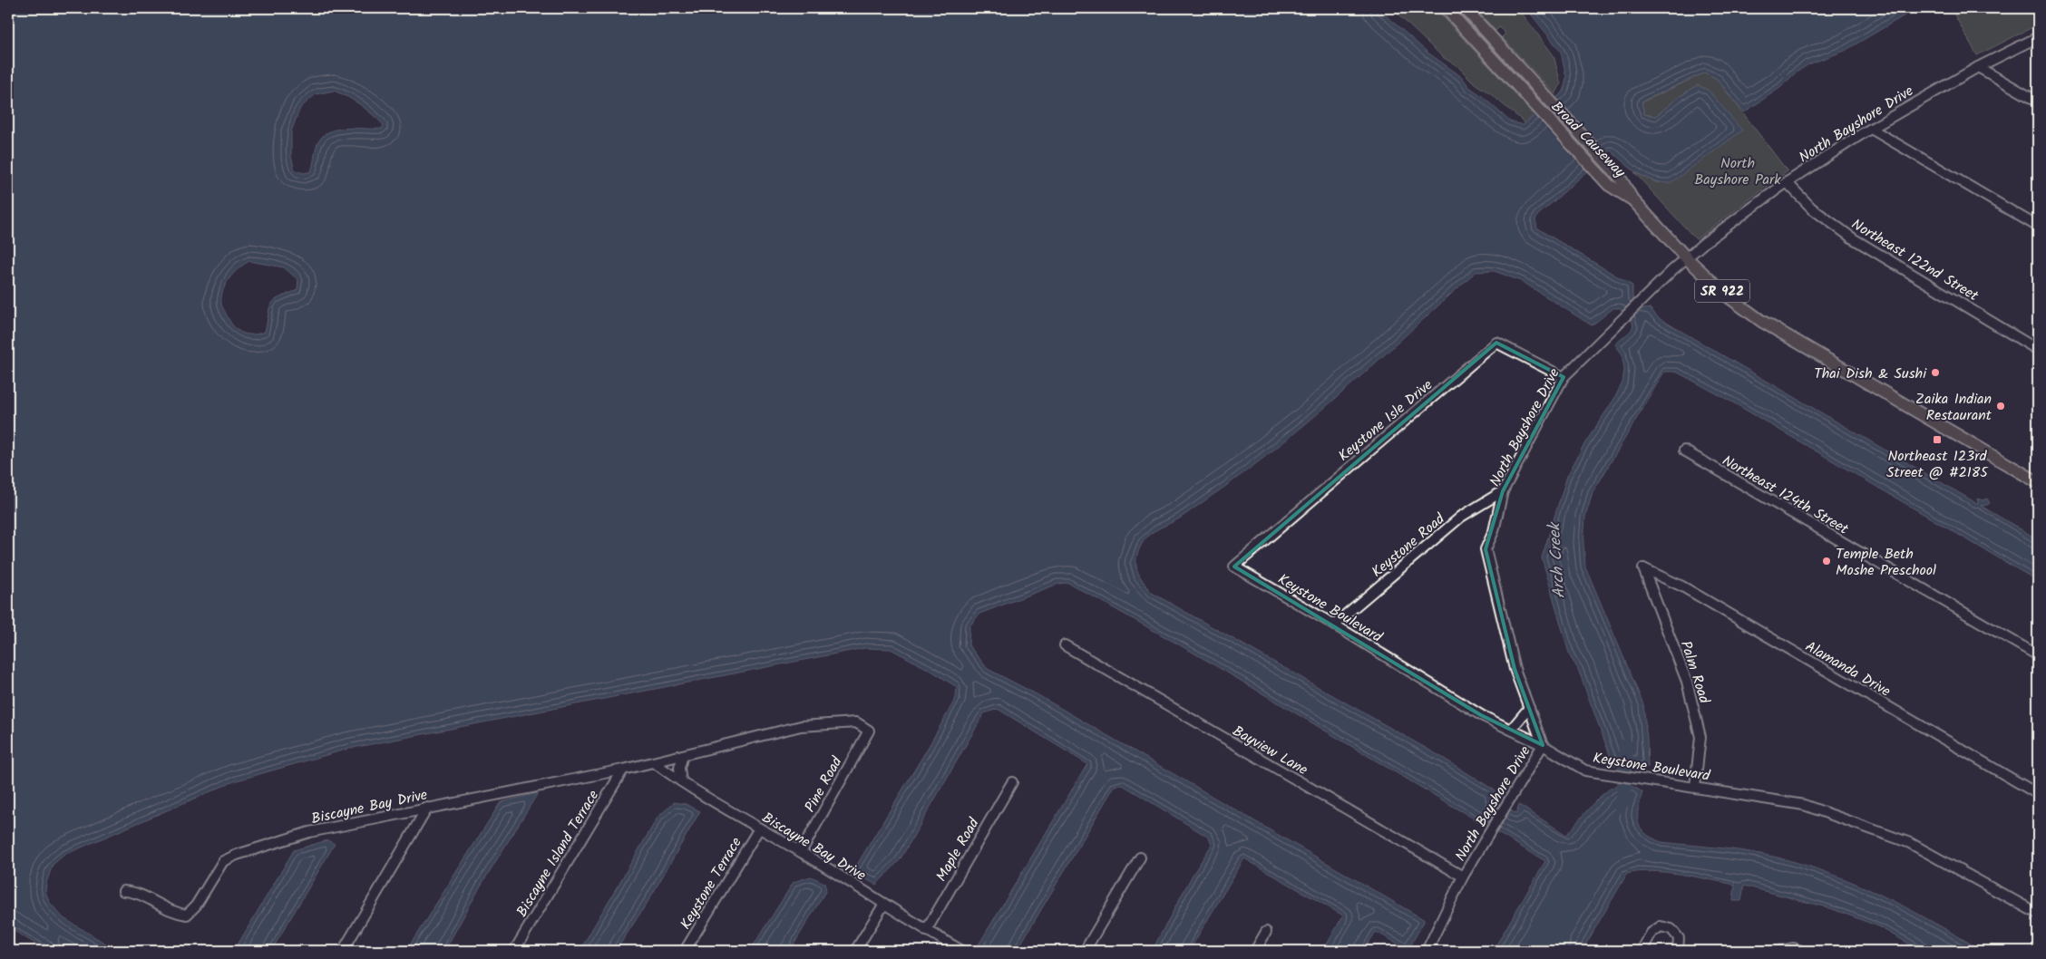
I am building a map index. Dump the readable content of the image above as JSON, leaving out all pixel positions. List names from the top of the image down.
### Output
{
  "streets": {
    "main road": ["Broad Causeway", "SR 922"],
    "street": [
      "North Bayshore Drive",
      "Northeast 122nd Street",
      "Keystone Isle Drive",
      "Northeast 124th Street",
      "Keystone Road",
      "Keystone Boulevard",
      "Alamanda Drive",
      "Palm Road",
      "Bayview Lane",
      "Pine Road",
      "Biscayne Bay Drive",
      "Maple Road",
      "Biscayne Island Terrace",
      "Keystone Terrace"
    ]
  },
  "crossings": [
    ["North Bayshore Drive", "Northeast 122nd Street"],
    ["North Bayshore Drive", "SR 922"],
    ["North Bayshore Drive", "Keystone Isle Drive"],
    ["North Bayshore Drive", "Keystone Road"],
    ["North Bayshore Drive", "Keystone Boulevard"],
    ["North Bayshore Drive", "Bayview Lane"],
    ["Broad Causeway", "SR 922"],
    ["Keystone Isle Drive", "Keystone Boulevard"],
    ["Keystone Road", "Keystone Boulevard"],
    ["Keystone Boulevard", "Palm Road"],
    ["Alamanda Drive", "Palm Road"],
    ["Pine Road", "Biscayne Bay Drive"],
    ["Biscayne Bay Drive", "Maple Road"],
    ["Biscayne Bay Drive", "Biscayne Island Terrace"],
    ["Biscayne Bay Drive", "Keystone Terrace"]
  ],
  "water": ["Arch Creek"],
  "parks": ["North Bayshore Park"],
  "places": {
    "other": ["Thai Dish & Sushi", "Zaika Indian Restaurant", "Temple Beth Moshe Preschool"],
    "transit": ["Northeast 123rd Street @ #2185"]
  }
}
